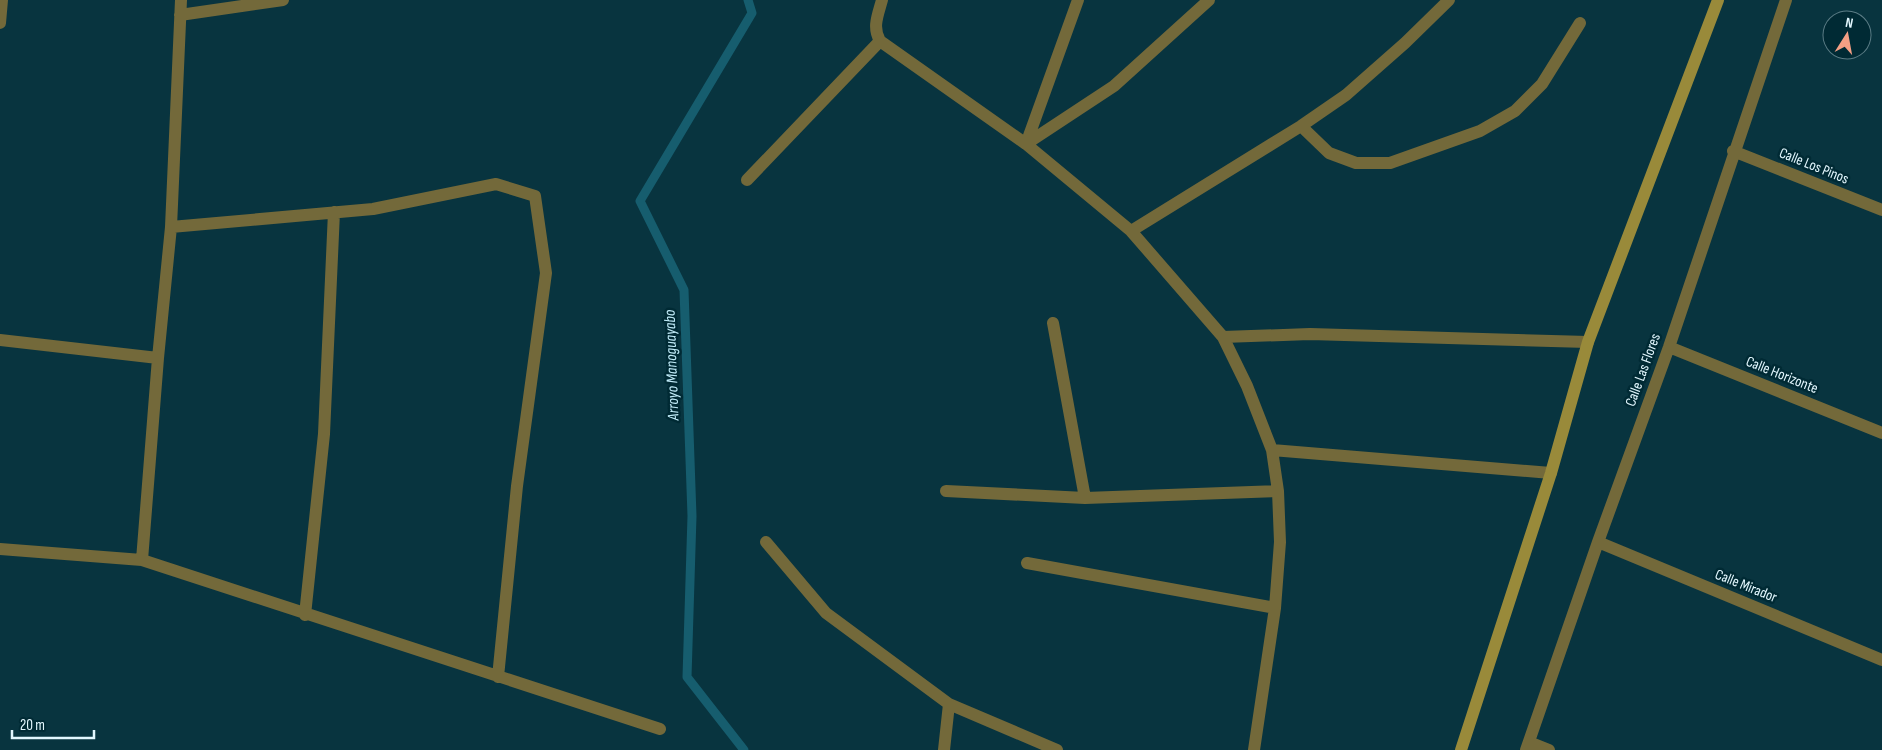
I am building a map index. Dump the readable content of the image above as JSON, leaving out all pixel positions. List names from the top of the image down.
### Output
{
  "streets": {
    "street": [
      "Calle Los Pinos",
      "Calle Las Flores",
      "Calle Horizonte",
      "Calle Mirador"
    ]
  },
  "crossings": [
    ["Calle Los Pinos", "Calle Las Flores"],
    ["Calle Las Flores", "Calle Horizonte"],
    ["Calle Las Flores", "Calle Mirador"]
  ],
  "water": ["Arroyo Manoguayabo"],
  "scale_bar": "20 m",
  "north": "top"
}
